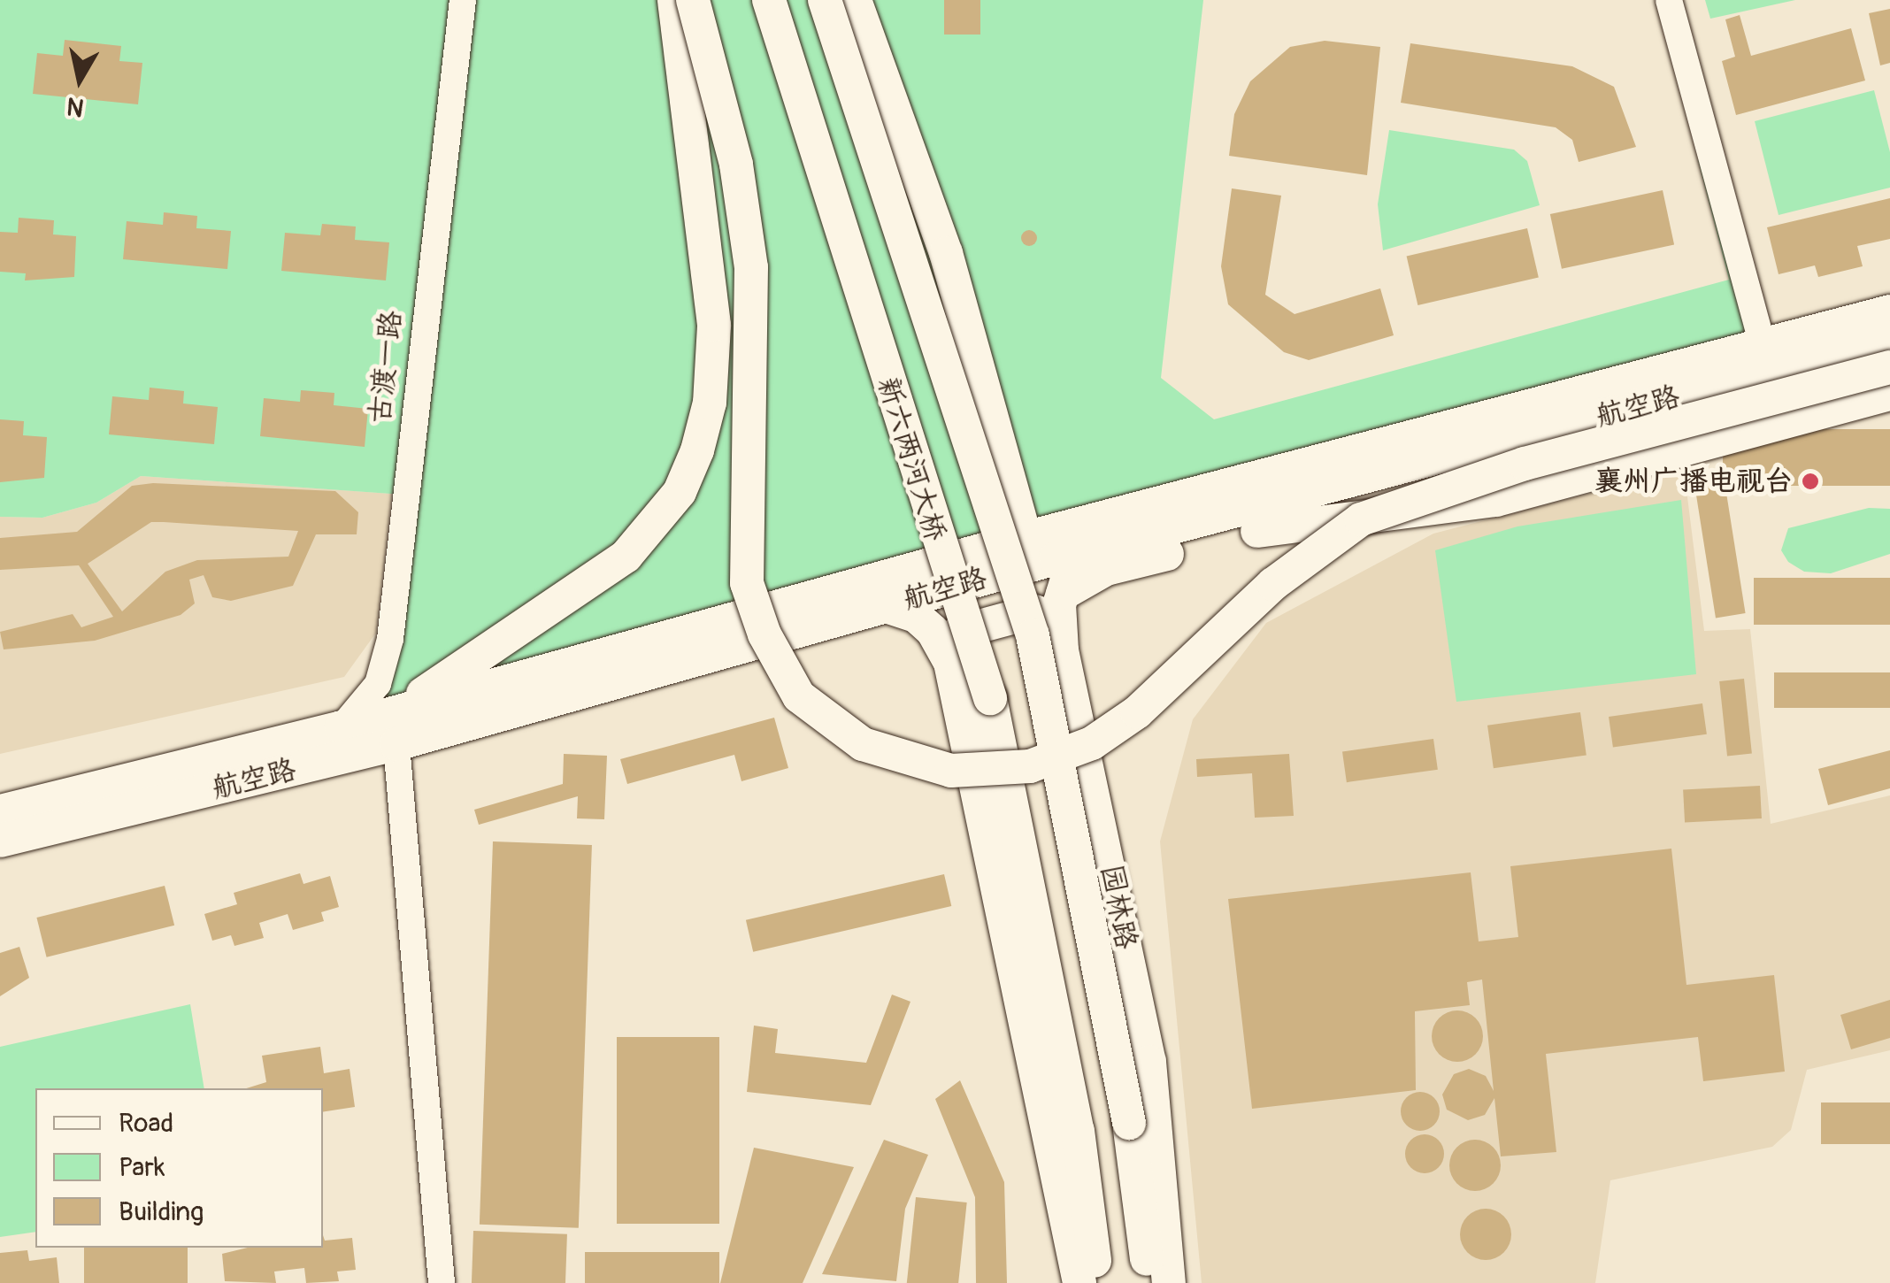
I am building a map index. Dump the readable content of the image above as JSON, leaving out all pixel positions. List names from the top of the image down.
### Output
{
  "streets": {
    "main road": ["航空路", "新六两河大桥", "园林路"],
    "street": ["古渡一路"]
  },
  "crossings": [
    ["古渡一路", "航空路"],
    ["航空路", "园林路"]
  ],
  "places": ["襄州广播电视台"],
  "legend": ["Road", "Park", "Building"],
  "north": "bottom"
}
